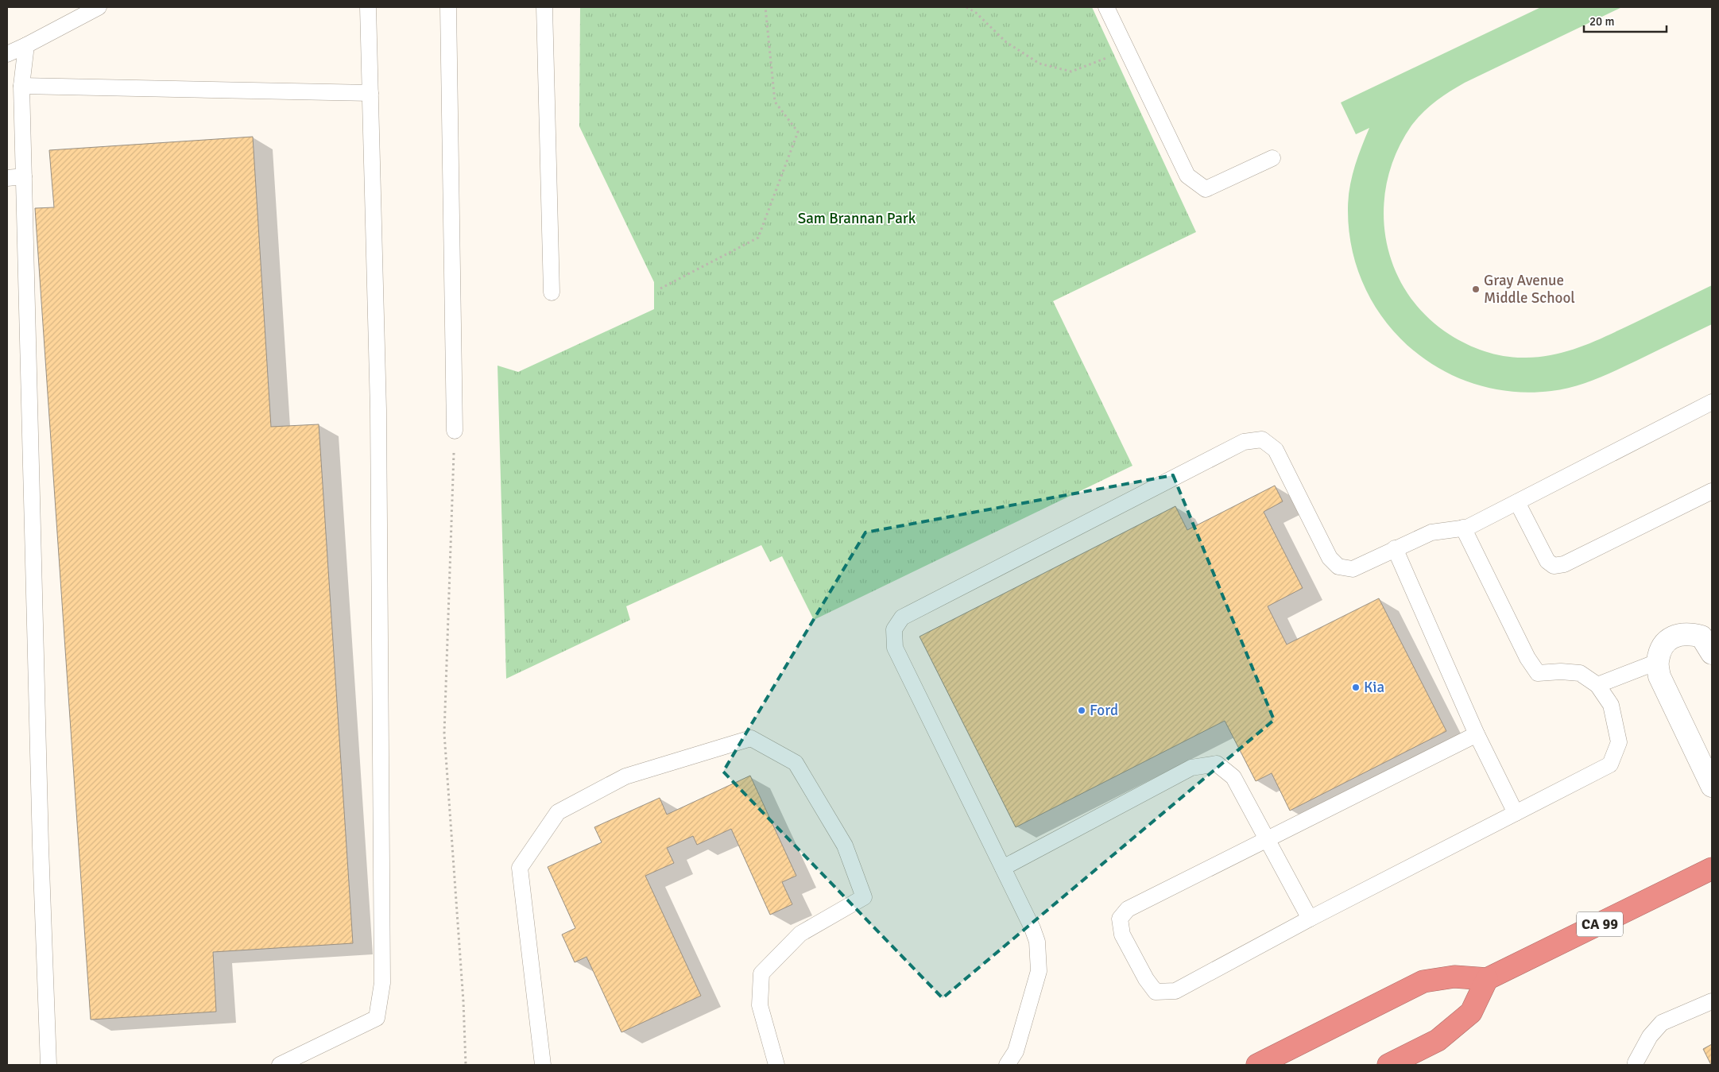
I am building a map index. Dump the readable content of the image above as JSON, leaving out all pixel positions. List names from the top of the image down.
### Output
{
  "streets": {
    "highway": ["CA 99"]
  },
  "parks": ["Sam Brannan Park"],
  "places": ["Gray Avenue Middle School", "Kia", "Ford"],
  "scale_bar": "20 m"
}
